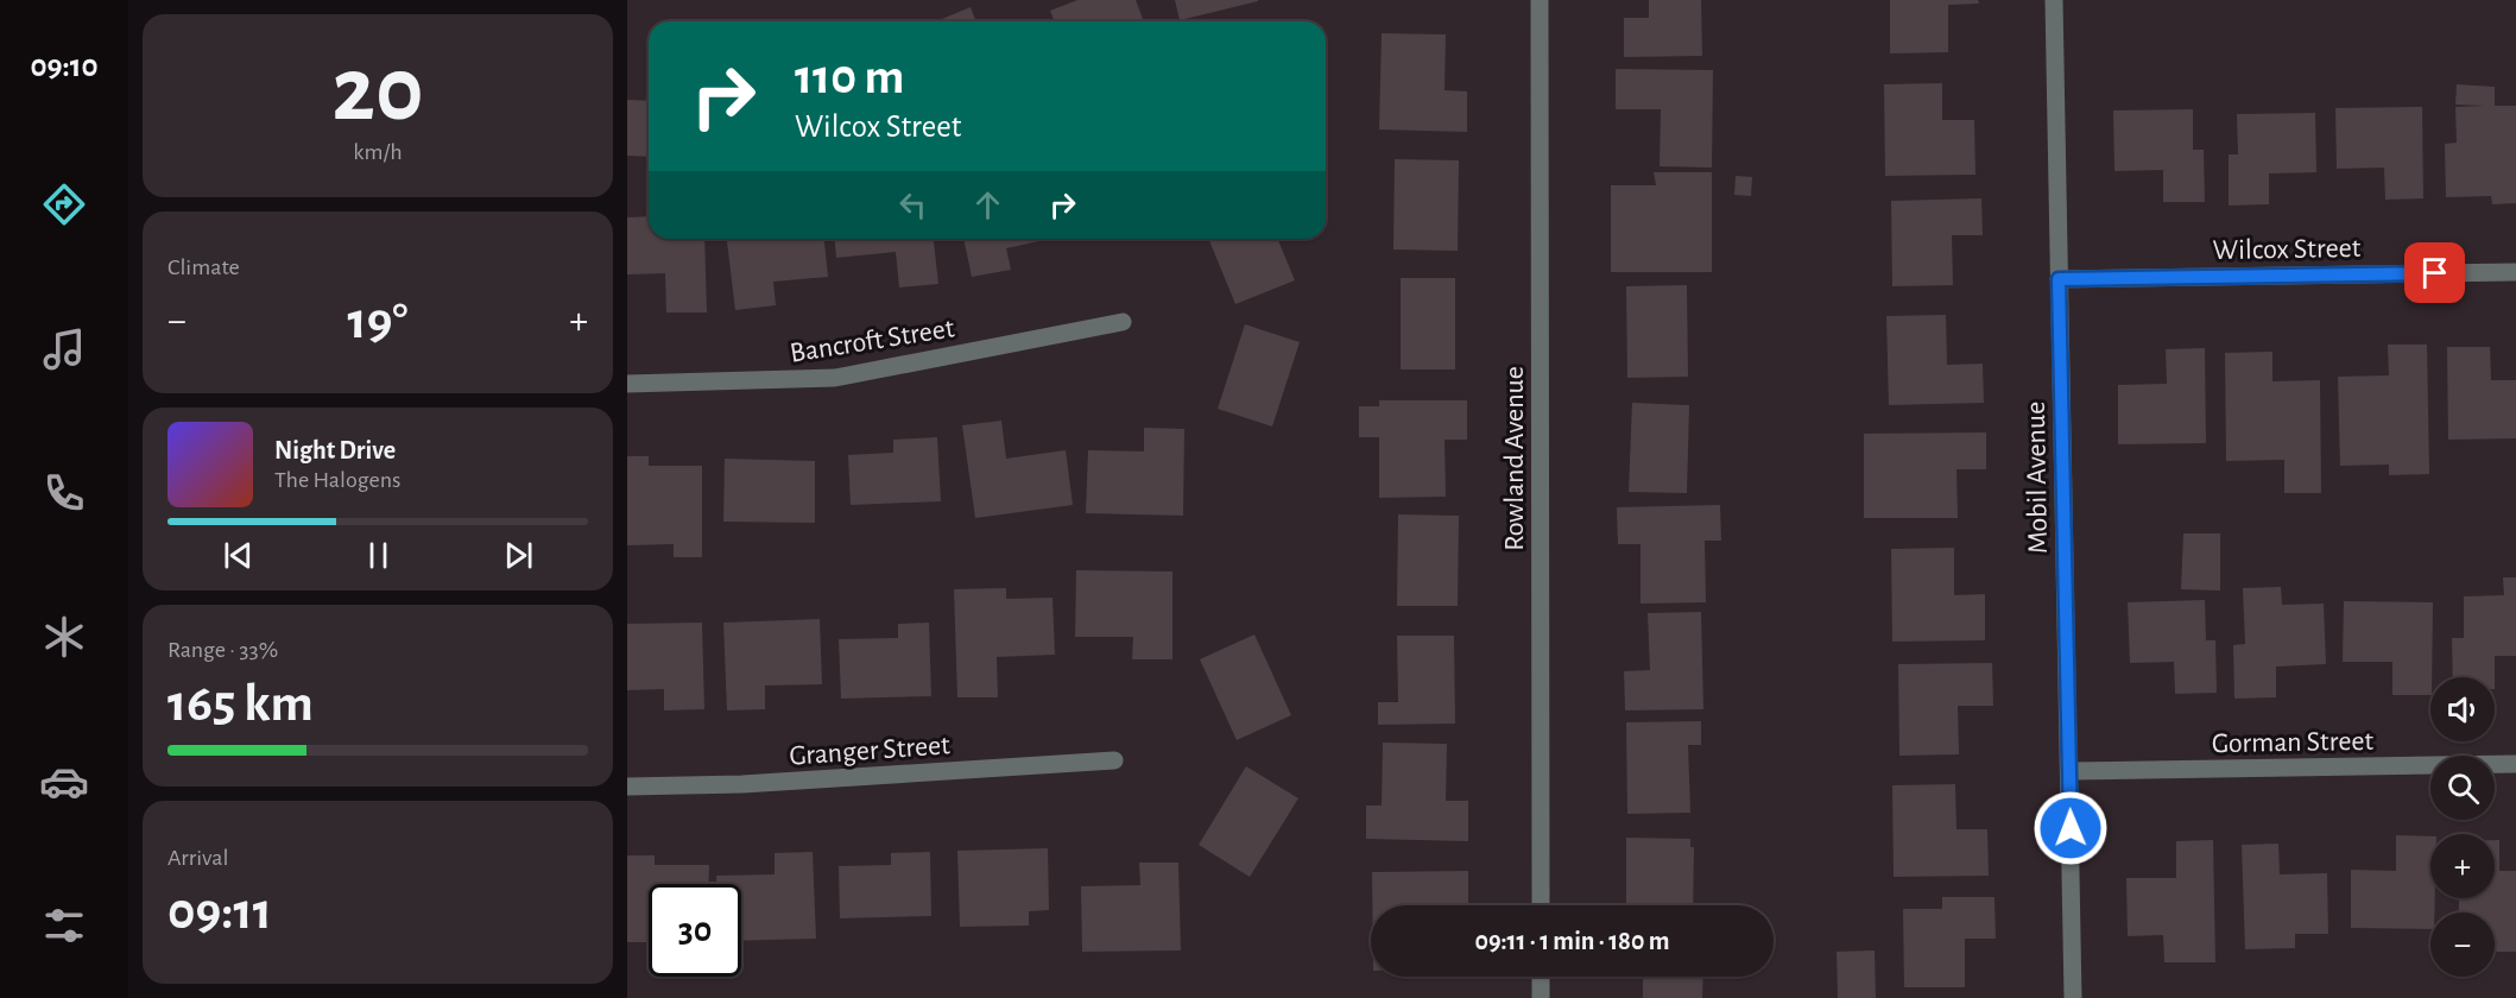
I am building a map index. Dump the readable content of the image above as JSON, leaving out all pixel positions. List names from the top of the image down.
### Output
{
  "streets": {
    "street": [
      "Wilcox Street",
      "Bancroft Street",
      "Rowland Avenue",
      "Mobil Avenue",
      "Gorman Street",
      "Granger Street"
    ]
  },
  "crossings": [
    ["Wilcox Street", "Mobil Avenue"],
    ["Mobil Avenue", "Gorman Street"]
  ],
  "page": {
    "tabs": "09:10",
    "tile": [
      ["20", "km/h"],
      "Climate",
      ["Range · 33%", "165 km"],
      ["Arrival", "09:11"]
    ],
    "turn": ["110 m", "Wilcox Street"],
    "heat": ["−", "19°", "+"],
    "song": ["Night Drive", "The Halogens"],
    "map_buttons": ["+", "−"],
    "limit": "30",
    "trip": "09:11 · 1 min · 180 m"
  }
}
